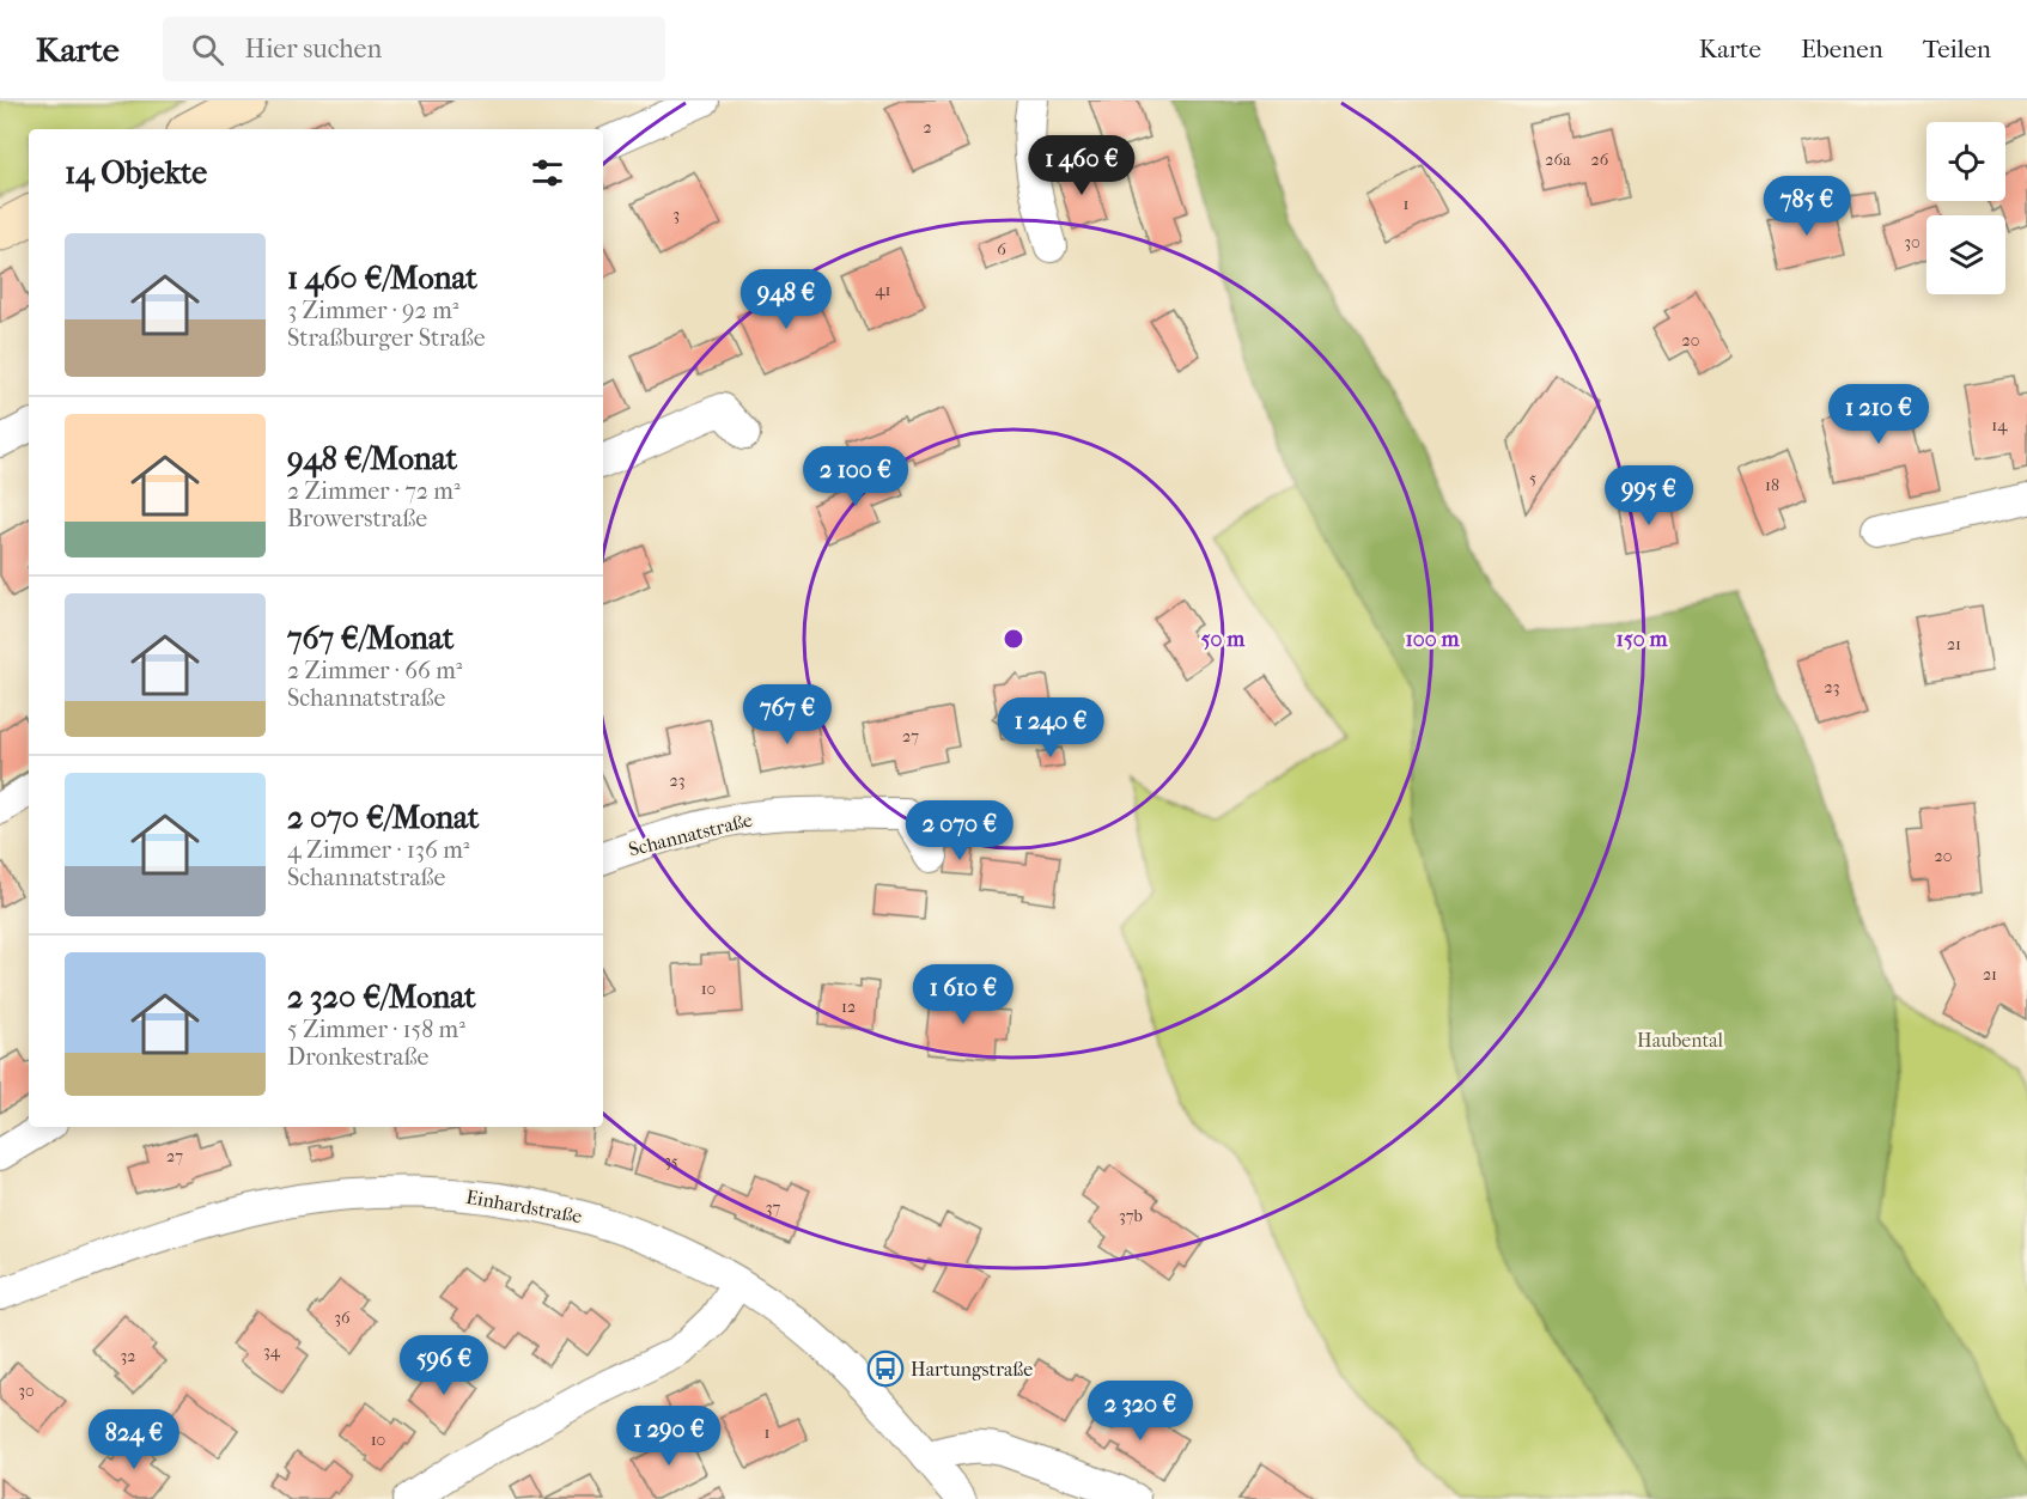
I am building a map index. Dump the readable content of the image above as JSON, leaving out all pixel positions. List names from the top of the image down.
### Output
{
  "streets": {
    "street": ["Schannatstraße", "Einhardstraße"]
  },
  "parks": ["Haubental"],
  "places": {
    "bus stop": ["Hartungstraße"]
  },
  "house_numbers": [
    "2",
    "26a",
    "26",
    "1",
    "3",
    "30",
    "6",
    "41",
    "20",
    "14",
    "5",
    "18",
    "21",
    "23",
    "27",
    "23",
    "20",
    "21",
    "10",
    "12",
    "27",
    "35",
    "37",
    "37b",
    "36",
    "34",
    "32",
    "30",
    "1",
    "10"
  ],
  "page": {
    "header": "Karte",
    "search": "Hier suchen",
    "nav": ["Karte", "Ebenen", "Teilen"],
    "heading": "14 Objekte",
    "price": [
      "1 460 €",
      "785 €",
      "948 €",
      "1 210 €",
      "2 100 €",
      "995 €",
      "767 €",
      "1 240 €",
      "2 070 €",
      "1 610 €",
      "596 €",
      "2 320 €",
      "1 290 €",
      "824 €"
    ],
    "list": [
      {
        "name": "1 460 €/Monat",
        "note": "3 Zimmer · 92 m² · Straßburger Straße"
      },
      {
        "name": "948 €/Monat",
        "note": "2 Zimmer · 72 m² · Browerstraße"
      },
      {
        "name": "767 €/Monat",
        "note": "2 Zimmer · 66 m² · Schannatstraße"
      },
      {
        "name": "2 070 €/Monat",
        "note": "4 Zimmer · 136 m² · Schannatstraße"
      },
      {
        "name": "2 320 €/Monat",
        "note": "5 Zimmer · 158 m² · Dronkestraße"
      }
    ]
  },
  "rings": ["50 m", "100 m", "150 m"]
}
